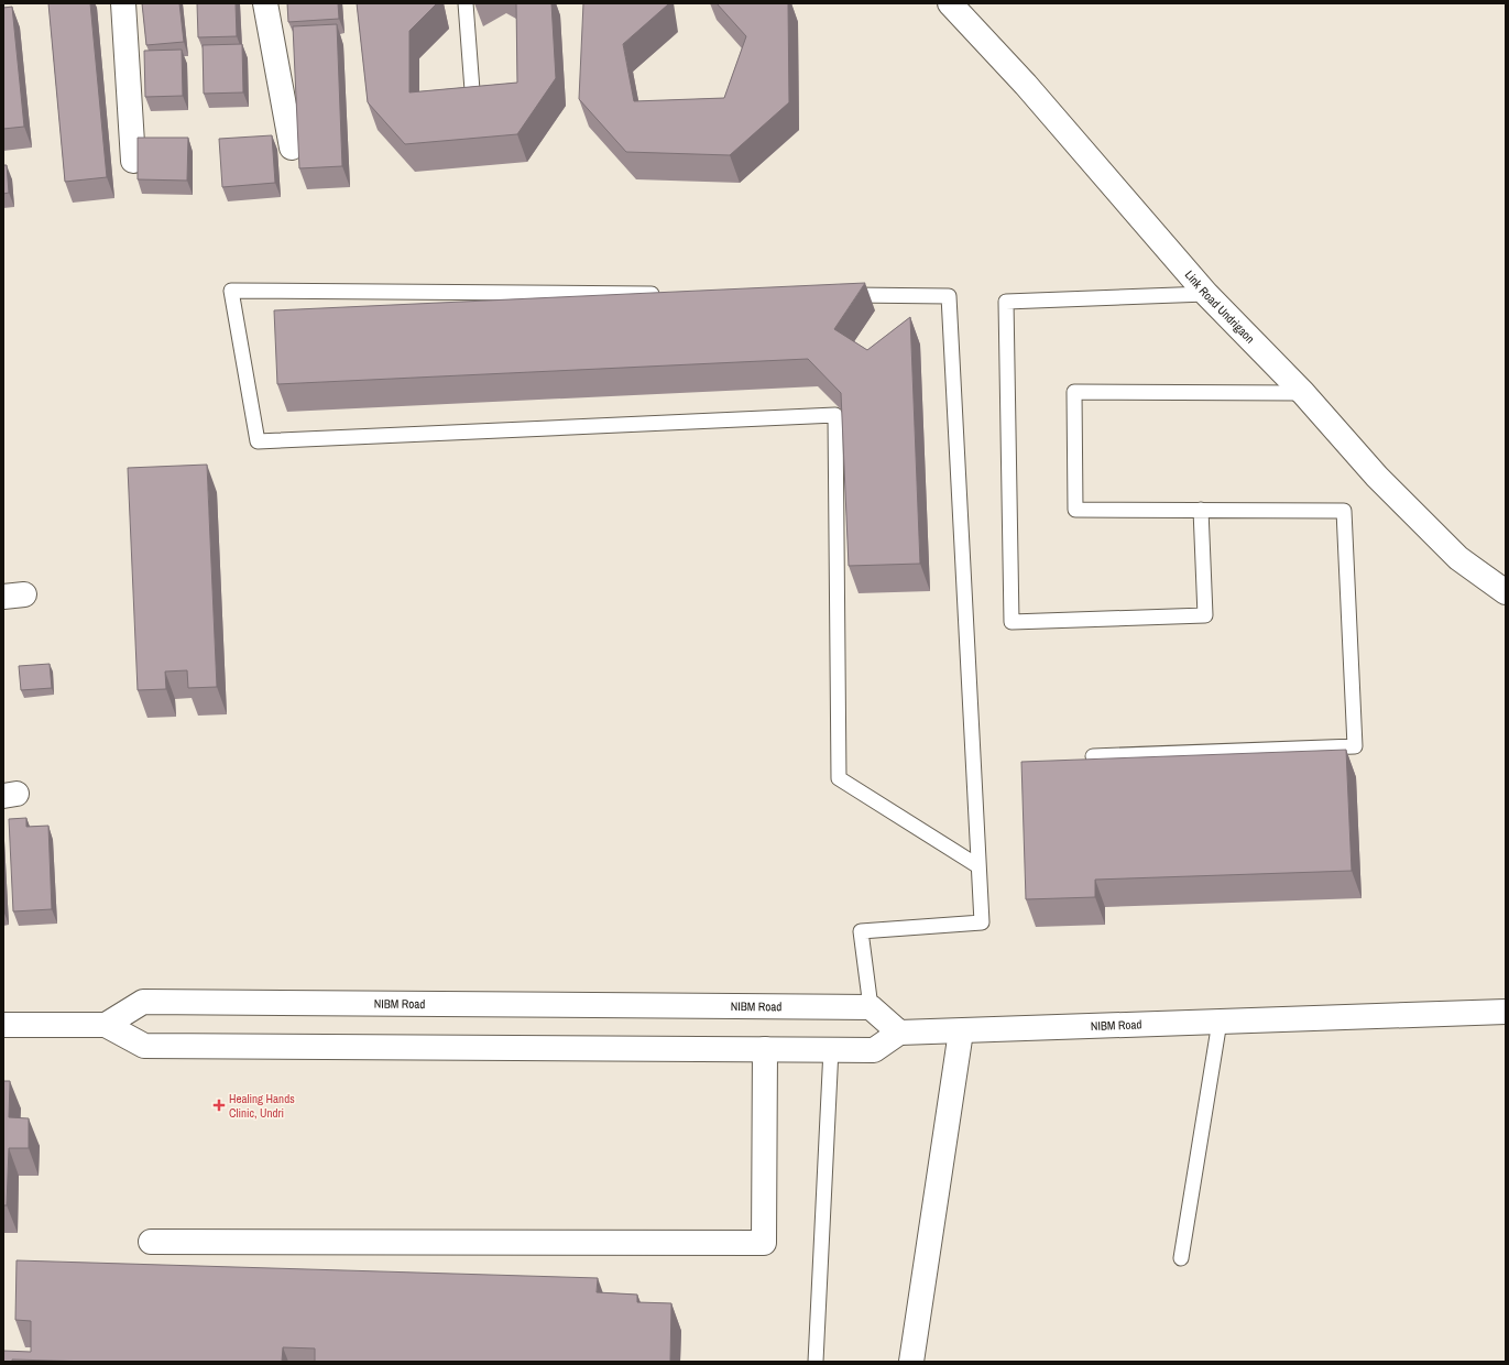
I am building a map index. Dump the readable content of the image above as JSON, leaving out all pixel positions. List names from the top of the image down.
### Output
{
  "streets": {
    "main road": ["Link Road Undrigaon", "NIBM Road"]
  },
  "places": {
    "health": ["Healing Hands Clinic, Undri"]
  }
}
